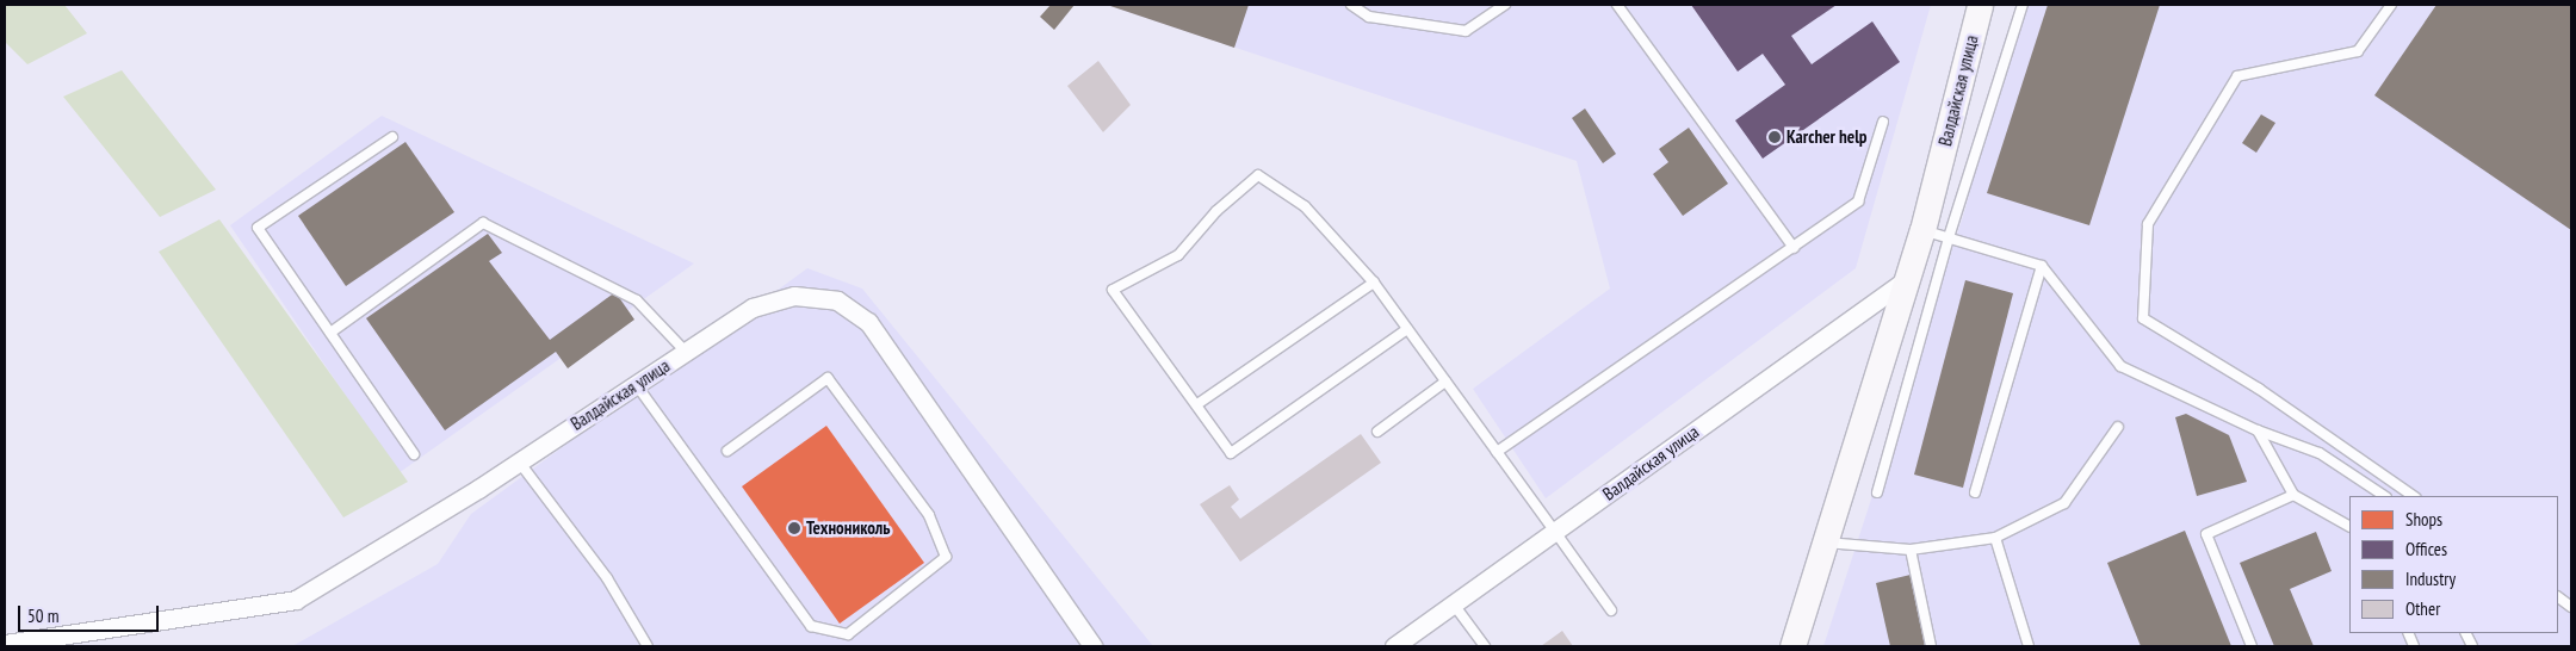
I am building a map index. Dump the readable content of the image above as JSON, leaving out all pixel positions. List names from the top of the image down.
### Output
{
  "streets": {
    "street": ["Валдайская улица"]
  },
  "places": ["Karcher help", "Технониколь"],
  "legend": [
    "Shops",
    "Offices",
    "Industry",
    "Other"
  ],
  "scale_bar": "50 m"
}
